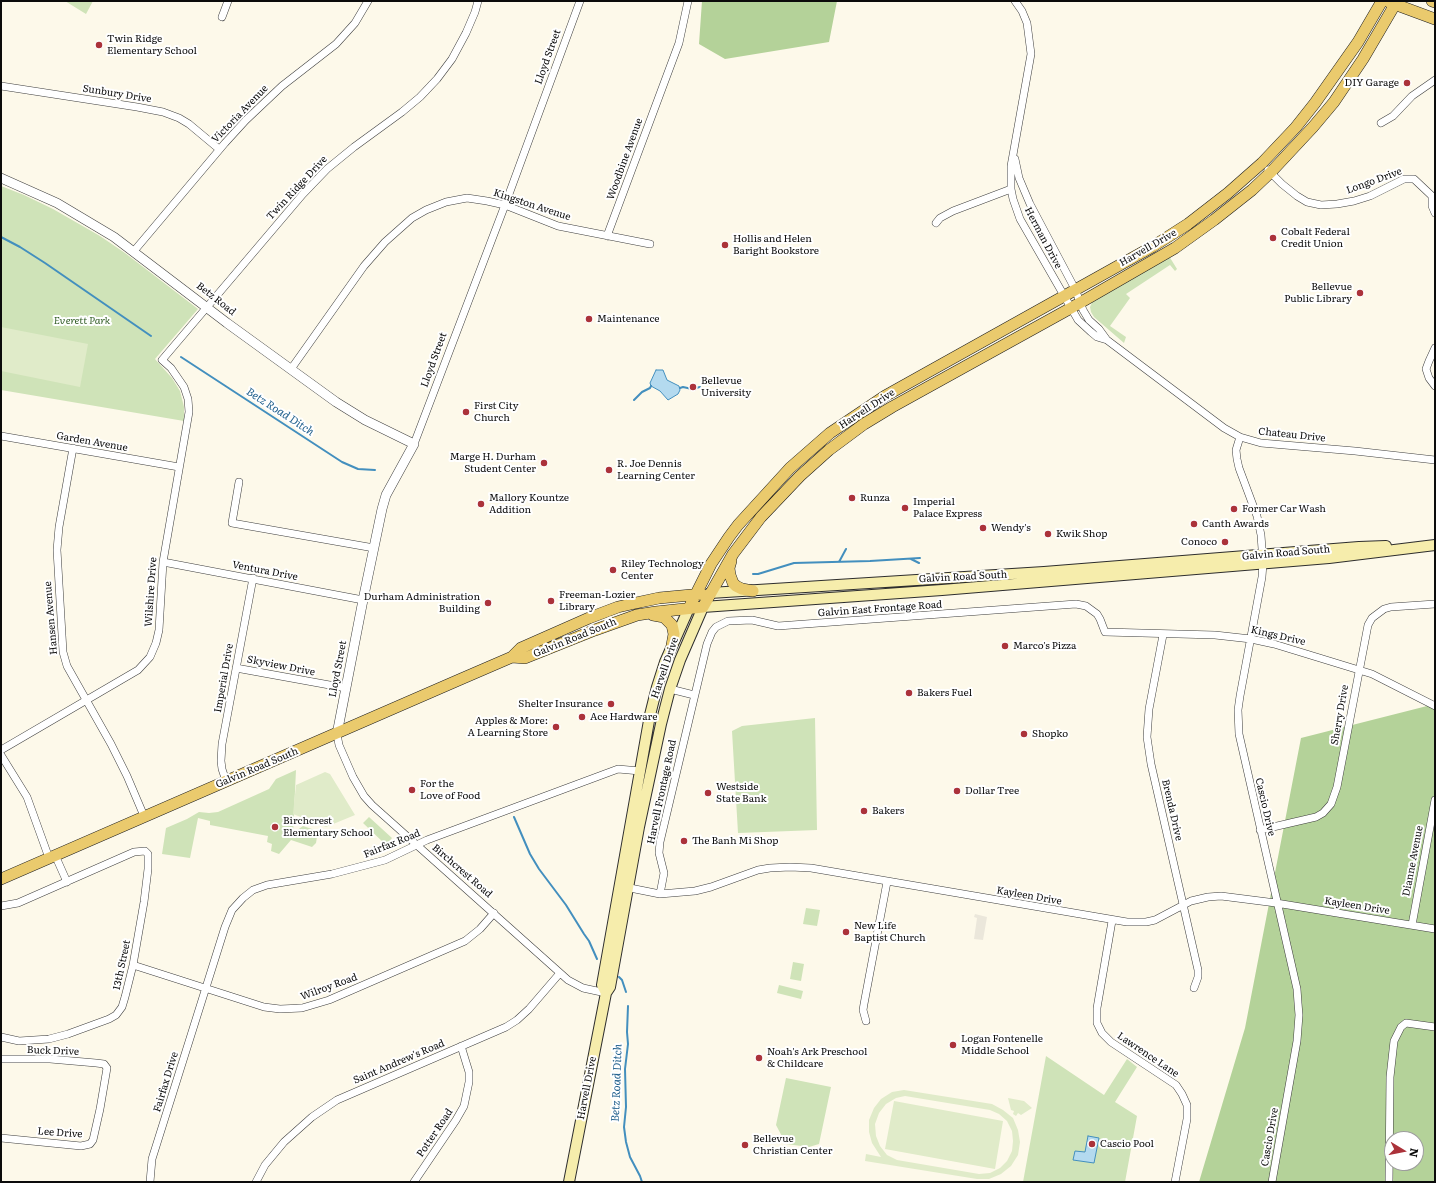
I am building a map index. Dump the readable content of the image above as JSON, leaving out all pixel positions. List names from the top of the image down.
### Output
{
  "streets": {
    "main road": ["Harvell Drive", "Galvin Road South"],
    "street": [
      "Lloyd Street",
      "Sunbury Drive",
      "Victoria Avenue",
      "Woodbine Avenue",
      "Longo Drive",
      "Twin Ridge Drive",
      "Kingston Avenue",
      "Herman Drive",
      "Betz Road",
      "Chateau Drive",
      "Garden Avenue",
      "Ventura Drive",
      "Wilshire Drive",
      "Galvin East Frontage Road",
      "Hansen Avenue",
      "Kings Drive",
      "Skyview Drive",
      "Imperial Drive",
      "Sherry Drive",
      "Harvell Frontage Road",
      "Cascio Drive",
      "Brenda Drive",
      "Fairfax Road",
      "Dianne Avenue",
      "Birchcrest Road",
      "Kayleen Drive",
      "13th Street",
      "Wilroy Road",
      "Buck Drive",
      "Lawrence Lane",
      "Saint Andrew's Road",
      "Fairfax Drive",
      "Lee Drive",
      "Potter Road"
    ]
  },
  "crossings": [
    ["Lloyd Street", "Kingston Avenue"],
    ["Lloyd Street", "Betz Road"],
    ["Lloyd Street", "Galvin Road South"],
    ["Lloyd Street", "Ventura Drive"],
    ["Lloyd Street", "Skyview Drive"],
    ["Lloyd Street", "Birchcrest Road"],
    ["Sunbury Drive", "Victoria Avenue"],
    ["Victoria Avenue", "Betz Road"],
    ["Woodbine Avenue", "Kingston Avenue"],
    ["Longo Drive", "Harvell Drive"],
    ["Twin Ridge Drive", "Betz Road"],
    ["Twin Ridge Drive", "Wilshire Drive"],
    ["Kingston Avenue", "Betz Road"],
    ["Herman Drive", "Harvell Drive"],
    ["Herman Drive", "Chateau Drive"],
    ["Harvell Drive", "Chateau Drive"],
    ["Harvell Drive", "Galvin Road South"],
    ["Harvell Drive", "Fairfax Road"],
    ["Harvell Drive", "Birchcrest Road"],
    ["Harvell Drive", "Kayleen Drive"],
    ["Chateau Drive", "Cascio Drive"],
    ["Garden Avenue", "Wilshire Drive"],
    ["Garden Avenue", "Hansen Avenue"],
    ["Galvin Road South", "Hansen Avenue"],
    ["Galvin Road South", "Imperial Drive"],
    ["Galvin Road South", "Cascio Drive"],
    ["Galvin Road South", "Birchcrest Road"],
    ["Ventura Drive", "Wilshire Drive"],
    ["Ventura Drive", "Imperial Drive"],
    ["Wilshire Drive", "Hansen Avenue"],
    ["Galvin East Frontage Road", "Kings Drive"],
    ["Galvin East Frontage Road", "Harvell Frontage Road"],
    ["Kings Drive", "Sherry Drive"],
    ["Kings Drive", "Cascio Drive"],
    ["Kings Drive", "Brenda Drive"],
    ["Skyview Drive", "Imperial Drive"],
    ["Sherry Drive", "Cascio Drive"],
    ["Harvell Frontage Road", "Kayleen Drive"],
    ["Cascio Drive", "Kayleen Drive"],
    ["Brenda Drive", "Kayleen Drive"],
    ["Fairfax Road", "Birchcrest Road"],
    ["Fairfax Road", "Wilroy Road"],
    ["Fairfax Road", "Fairfax Drive"],
    ["Dianne Avenue", "Kayleen Drive"],
    ["Birchcrest Road", "Wilroy Road"],
    ["Birchcrest Road", "Saint Andrew's Road"],
    ["Kayleen Drive", "Lawrence Lane"],
    ["13th Street", "Wilroy Road"],
    ["Wilroy Road", "Fairfax Drive"],
    ["Buck Drive", "Lee Drive"],
    ["Saint Andrew's Road", "Potter Road"]
  ],
  "water": ["Betz Road Ditch"],
  "parks": ["Everett Park"],
  "places": [
    "Twin Ridge Elementary School",
    "DIY Garage",
    "Cobalt Federal Credit Union",
    "Hollis and Helen Baright Bookstore",
    "Bellevue Public Library",
    "Maintenance",
    "Bellevue University",
    "First City Church",
    "Marge H. Durham Student Center",
    "R. Joe Dennis Learning Center",
    "Runza",
    "Mallory Kountze Addition",
    "Imperial Palace Express",
    "Former Car Wash",
    "Canth Awards",
    "Wendy's",
    "Kwik Shop",
    "Conoco",
    "Riley Technology Center",
    "Freeman-Lozier Library",
    "Durham Administration Building",
    "Marco's Pizza",
    "Bakers Fuel",
    "Shelter Insurance",
    "Ace Hardware",
    "Apples & More: A Learning Store",
    "Shopko",
    "For the Love of Food",
    "Dollar Tree",
    "Westside State Bank",
    "Bakers",
    "Birchcrest Elementary School",
    "The Banh Mi Shop",
    "New Life Baptist Church",
    "Logan Fontenelle Middle School",
    "Noah's Ark Preschool & Childcare",
    "Cascio Pool",
    "Bellevue Christian Center"
  ],
  "north": "right"
}
